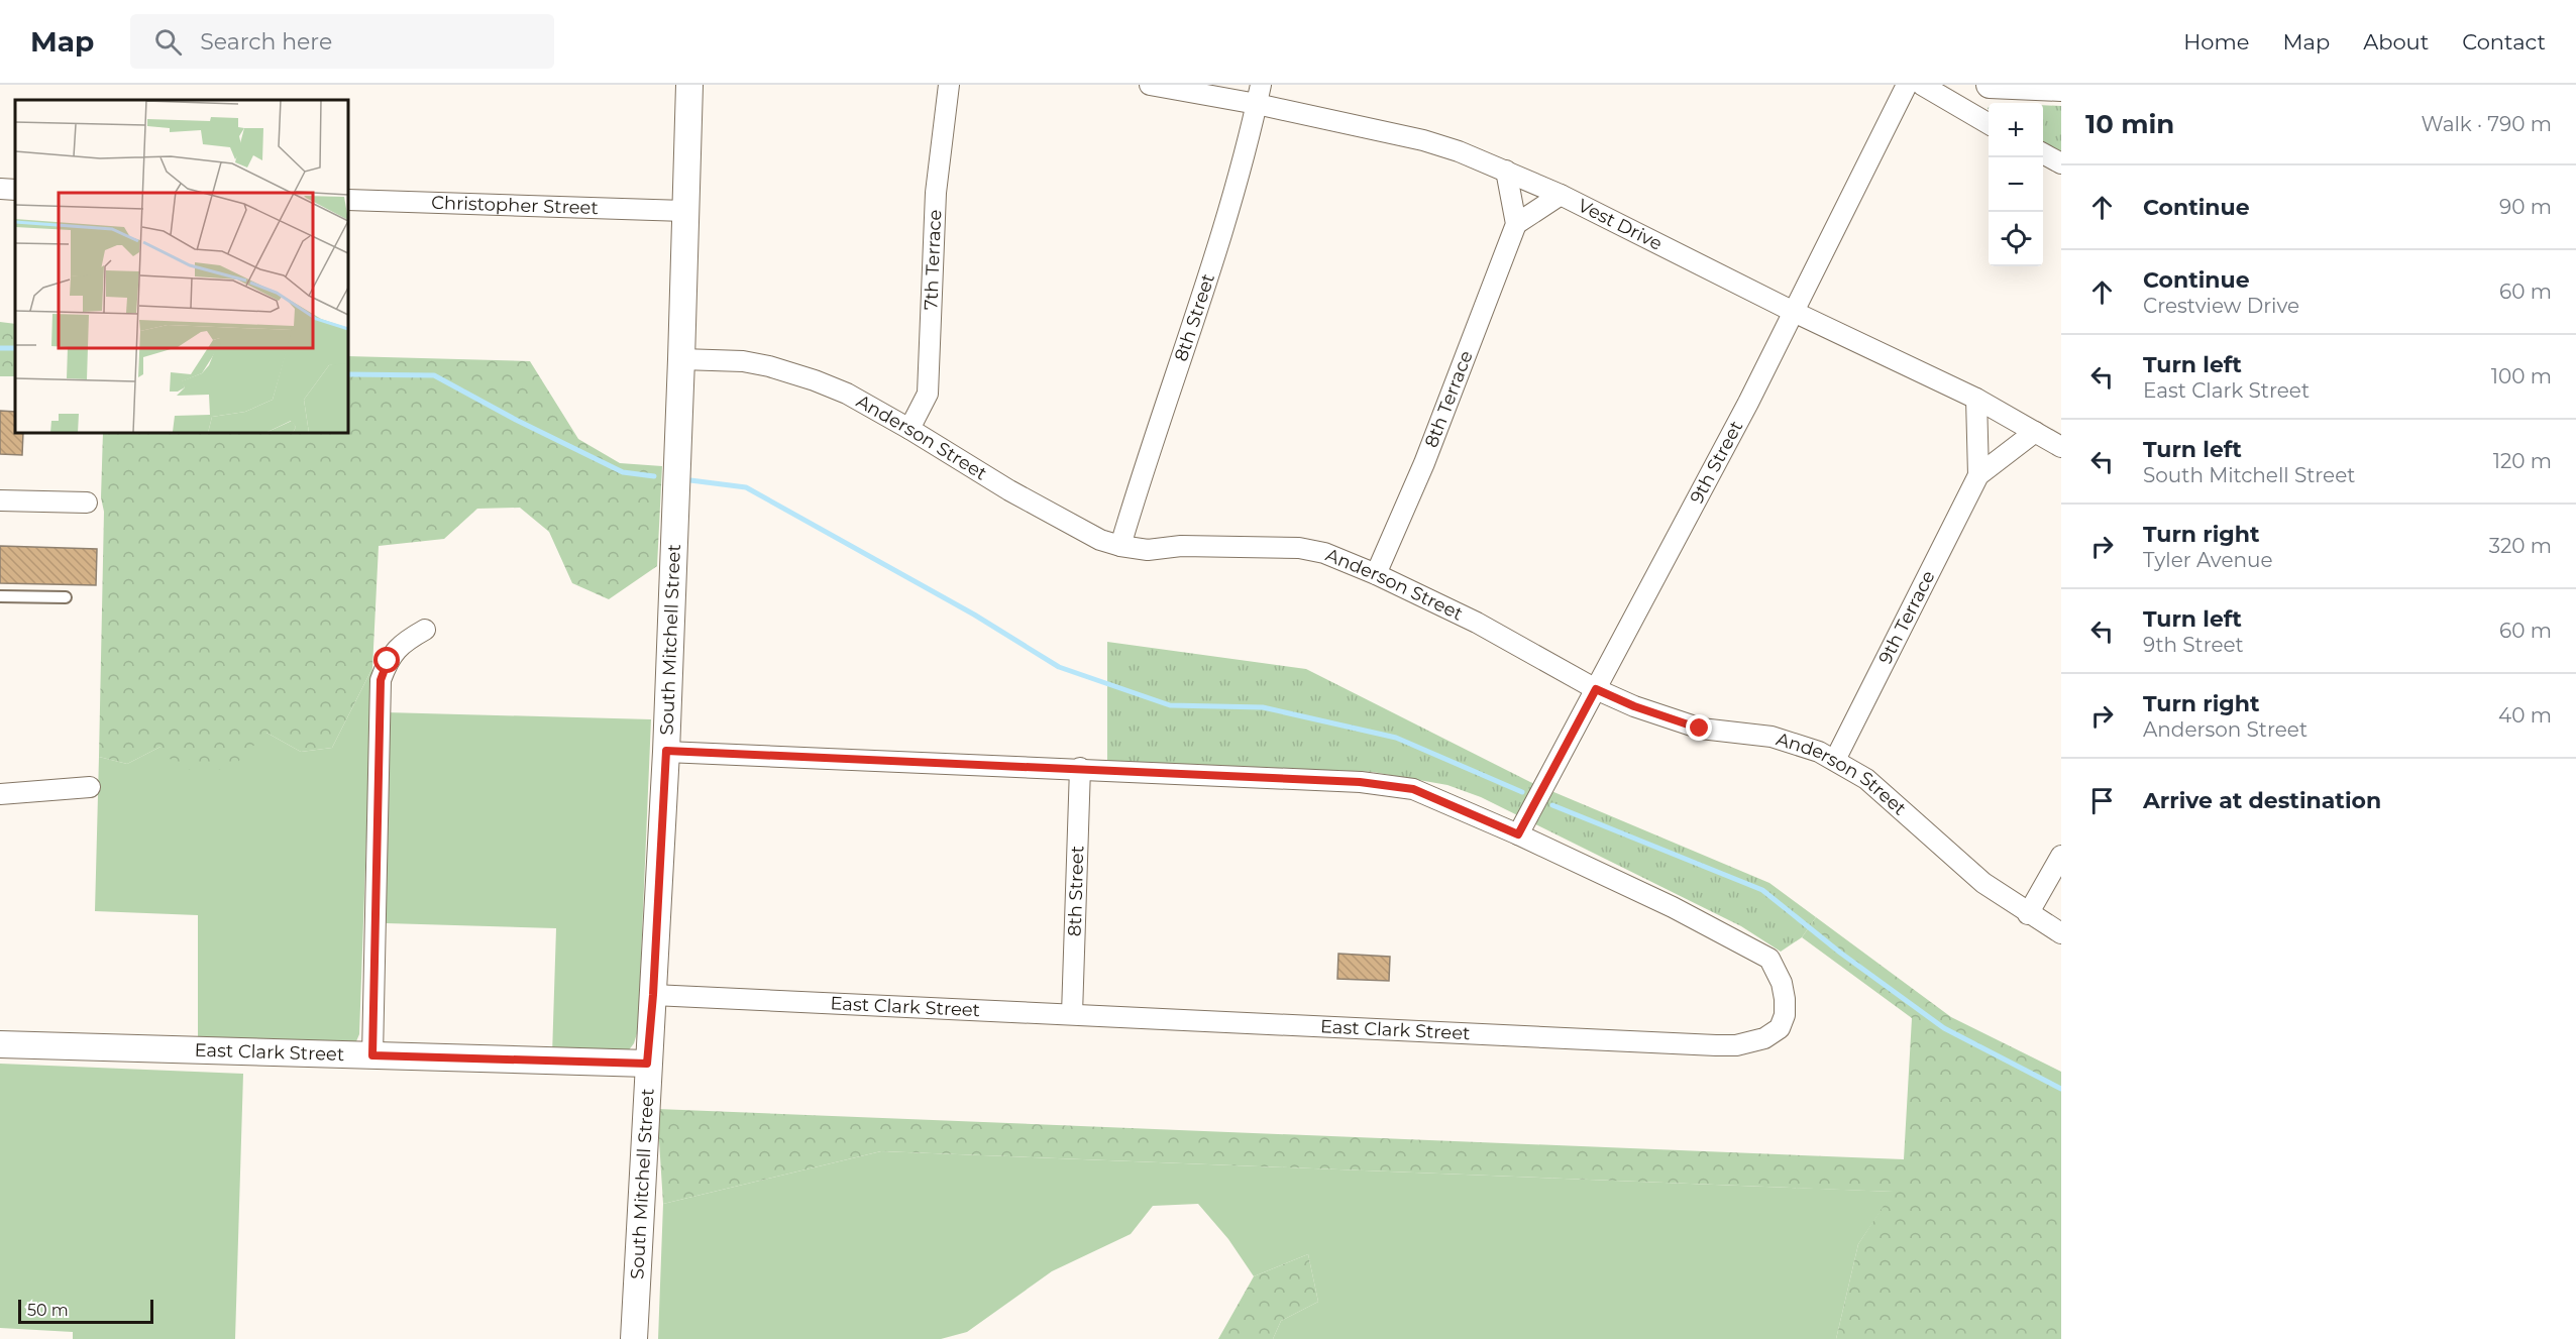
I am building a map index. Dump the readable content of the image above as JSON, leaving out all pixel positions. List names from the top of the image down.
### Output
{
  "streets": {
    "street": [
      "Christopher Street",
      "Vest Drive",
      "7th Terrace",
      "8th Street",
      "8th Terrace",
      "Anderson Street",
      "9th Street",
      "9th Terrace",
      "South Mitchell Street",
      "East Clark Street"
    ]
  },
  "crossings": [
    ["Christopher Street", "South Mitchell Street"],
    ["Vest Drive", "8th Street"],
    ["Vest Drive", "9th Street"],
    ["Vest Drive", "9th Terrace"],
    ["7th Terrace", "Anderson Street"],
    ["8th Street", "Anderson Street"],
    ["8th Street", "East Clark Street"],
    ["8th Terrace", "Anderson Street"],
    ["Anderson Street", "9th Street"],
    ["Anderson Street", "9th Terrace"],
    ["Anderson Street", "South Mitchell Street"],
    ["9th Street", "East Clark Street"],
    ["South Mitchell Street", "East Clark Street"]
  ],
  "scale_bar": "50 m",
  "page": {
    "header": "Map",
    "search": "Search here",
    "nav": [
      "Home",
      "Map",
      "About",
      "Contact"
    ],
    "heading": ["10 min", "Walk · 790 m"],
    "map_buttons": ["+", "−"],
    "list": [
      ["Continue", "90 m"],
      ["Continue", "Crestview Drive", "60 m"],
      ["Turn left", "East Clark Street", "100 m"],
      ["Turn left", "South Mitchell Street", "120 m"],
      ["Turn right", "Tyler Avenue", "320 m"],
      ["Turn left", "9th Street", "60 m"],
      ["Turn right", "Anderson Street", "40 m"],
      "Arrive at destination"
    ],
    "scale": "50 m"
  }
}
